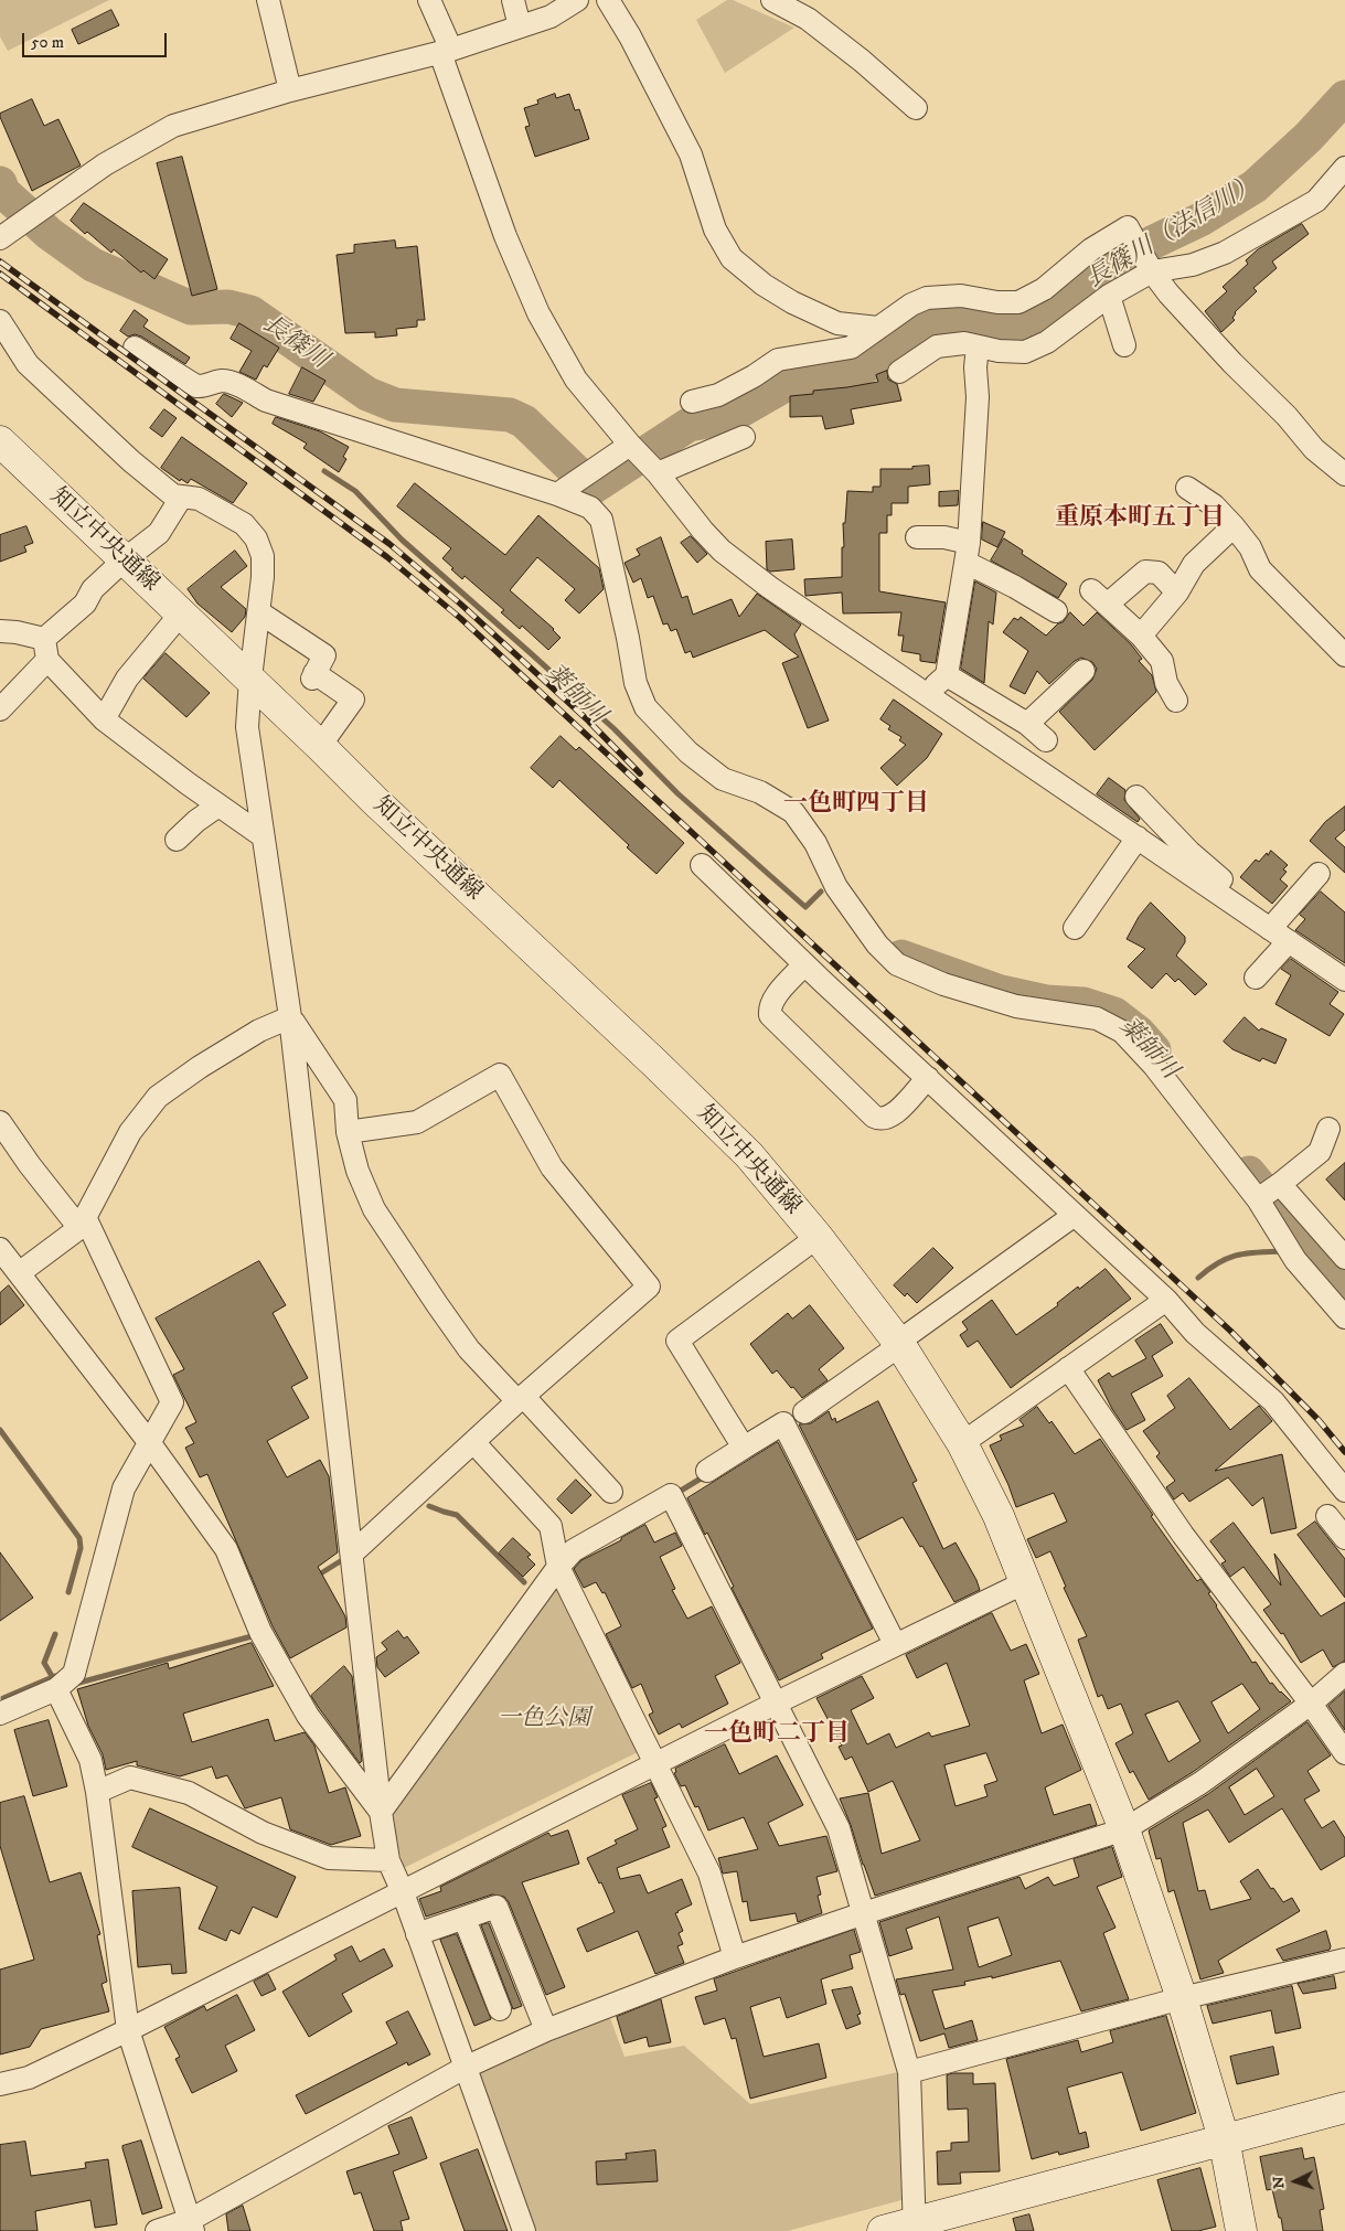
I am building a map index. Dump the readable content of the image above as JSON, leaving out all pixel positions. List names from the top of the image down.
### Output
{
  "streets": {
    "street": ["知立中央通線"]
  },
  "districts": ["重原本町五丁目", "一色町四丁目", "一色町二丁目"],
  "water": ["長篠川（法信川）", "長篠川", "薬師川"],
  "parks": ["一色公園"],
  "scale_bar": "50 m",
  "north": "left"
}
